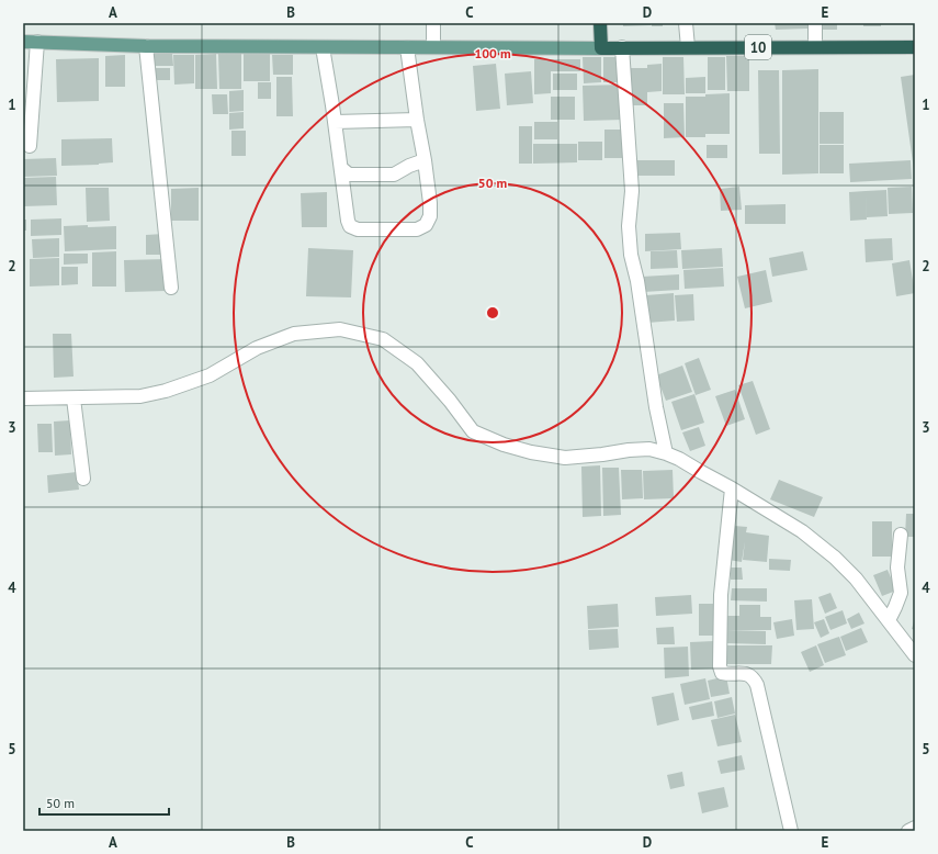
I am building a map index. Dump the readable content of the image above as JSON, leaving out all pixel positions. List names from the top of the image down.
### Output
{
  "streets": {
    "highway": ["10"]
  },
  "scale_bar": "50 m",
  "grid": {
    "columns": [
      "A",
      "B",
      "C",
      "D",
      "E"
    ],
    "rows": [
      "1",
      "2",
      "3",
      "4",
      "5"
    ]
  },
  "rings": ["100 m", "50 m"]
}
